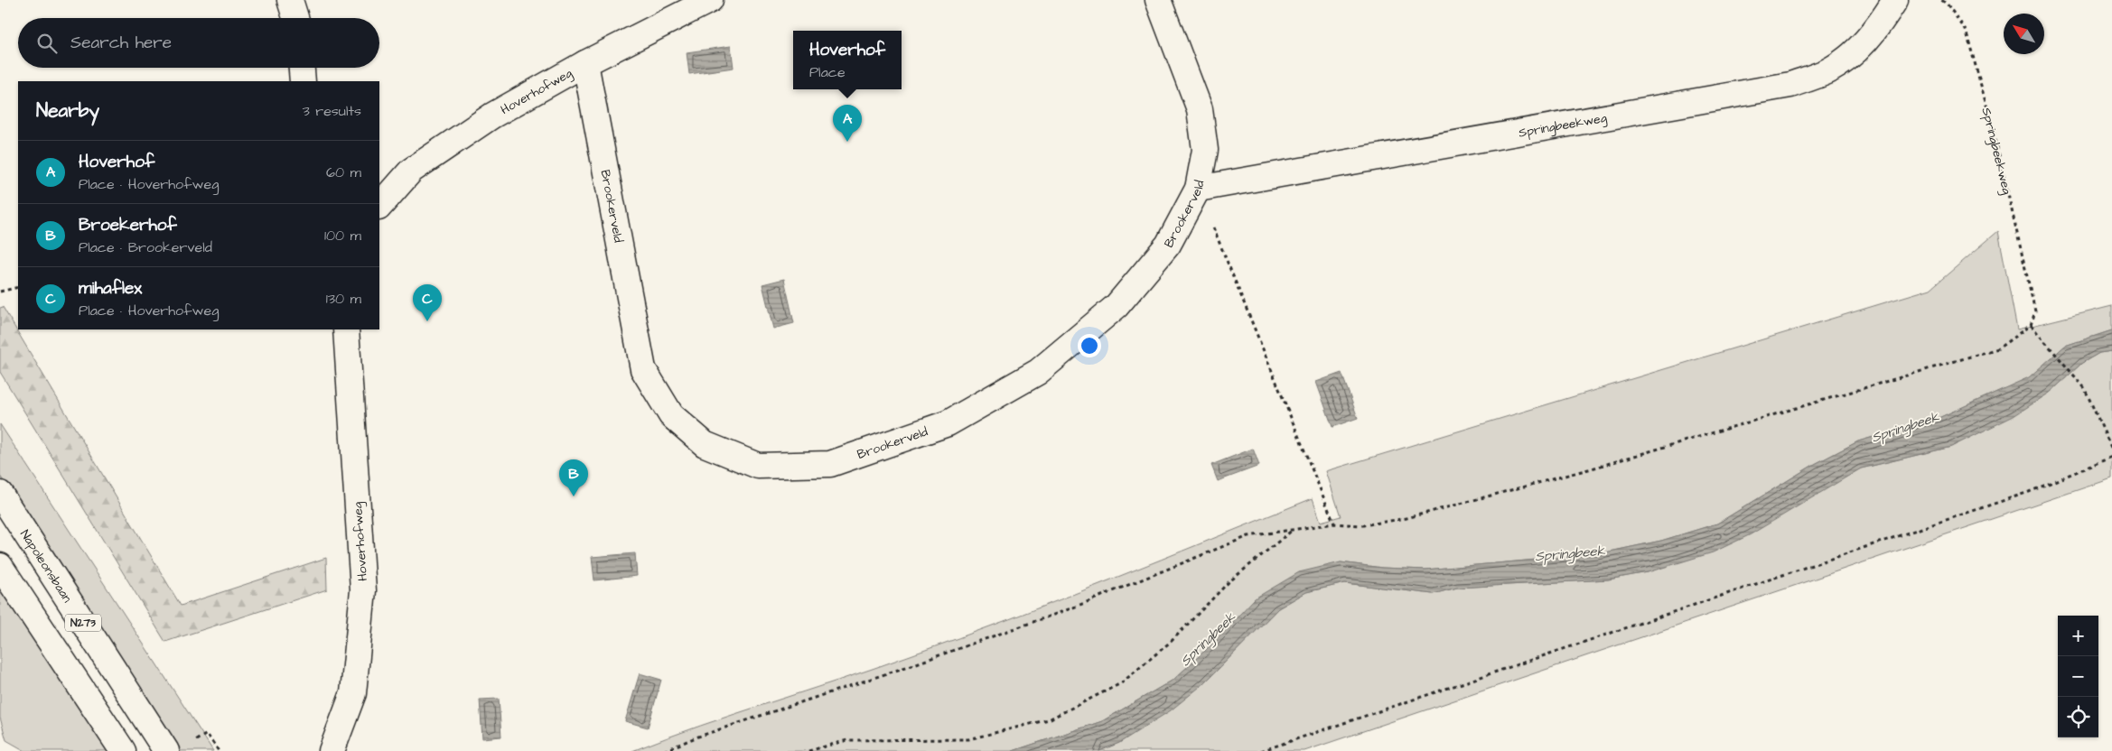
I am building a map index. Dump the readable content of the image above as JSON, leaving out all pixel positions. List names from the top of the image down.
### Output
{
  "streets": {
    "street": [
      "Hoverhofweg",
      "Springbeekweg",
      "Brookerveld",
      "Napoleonsbaan",
      "N273"
    ]
  },
  "crossings": [
    ["Hoverhofweg", "Brookerveld"],
    ["Springbeekweg", "Brookerveld"]
  ],
  "water": ["Springbeek"],
  "north": "top left",
  "page": {
    "search": "Search here",
    "popup": ["Hoverhof", "Place"],
    "heading": ["Nearby", "3 results"],
    "pins": ["A", "C", "B"],
    "list": [
      {
        "mark": "A",
        "name": "Hoverhof",
        "note": "Place · Hoverhofweg",
        "value": "60 m"
      },
      {
        "mark": "B",
        "name": "Broekerhof",
        "note": "Place · Brookerveld",
        "value": "100 m"
      },
      {
        "mark": "C",
        "name": "mihaflex",
        "note": "Place · Hoverhofweg",
        "value": "130 m"
      }
    ],
    "map_buttons": ["+", "−"]
  }
}
